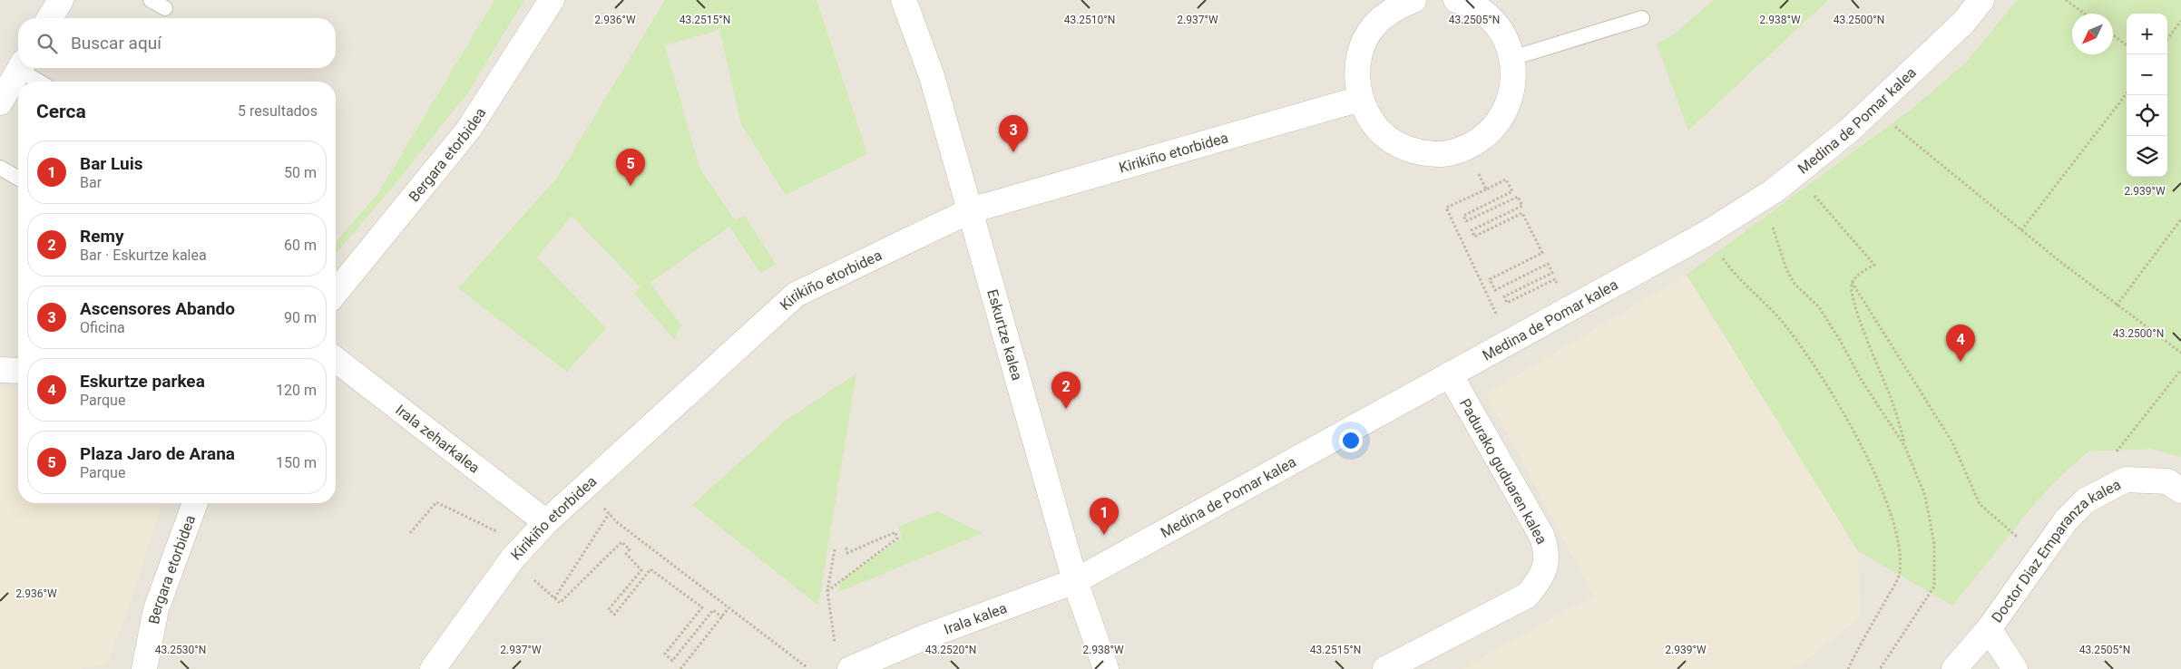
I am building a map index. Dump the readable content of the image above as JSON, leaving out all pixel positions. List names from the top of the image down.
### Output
{
  "streets": {
    "street": [
      "Medina de Pomar kalea",
      "Kirikiño etorbidea",
      "Bergara etorbidea",
      "Eskurtze kalea",
      "Irala zeharkalea",
      "Padurako guduaren kalea",
      "Doctor Diaz Emparanza kalea",
      "Irala kalea"
    ]
  },
  "crossings": [
    ["Medina de Pomar kalea", "Eskurtze kalea"],
    ["Medina de Pomar kalea", "Padurako guduaren kalea"],
    ["Medina de Pomar kalea", "Irala kalea"],
    ["Kirikiño etorbidea", "Eskurtze kalea"],
    ["Kirikiño etorbidea", "Irala zeharkalea"],
    ["Eskurtze kalea", "Irala kalea"]
  ],
  "north": "bottom left",
  "page": {
    "map_buttons": ["+", "−"],
    "search": "Buscar aquí",
    "heading": ["Cerca", "5 resultados"],
    "pins": [
      "3",
      "5",
      "4",
      "2",
      "1"
    ],
    "list": [
      {
        "mark": "1",
        "name": "Bar Luis",
        "note": "Bar",
        "value": "50 m"
      },
      {
        "mark": "2",
        "name": "Remy",
        "note": "Bar · Eskurtze kalea",
        "value": "60 m"
      },
      {
        "mark": "3",
        "name": "Ascensores Abando",
        "note": "Oficina",
        "value": "90 m"
      },
      {
        "mark": "4",
        "name": "Eskurtze parkea",
        "note": "Parque",
        "value": "120 m"
      },
      {
        "mark": "5",
        "name": "Plaza Jaro de Arana",
        "note": "Parque",
        "value": "150 m"
      }
    ]
  },
  "coordinates": [
    "2.936°W",
    "2.937°W",
    "2.938°W",
    "43.2505°N",
    "43.2515°N",
    "43.2510°N",
    "43.2500°N",
    "2.939°W",
    "43.2530°N",
    "43.2520°N"
  ]
}
